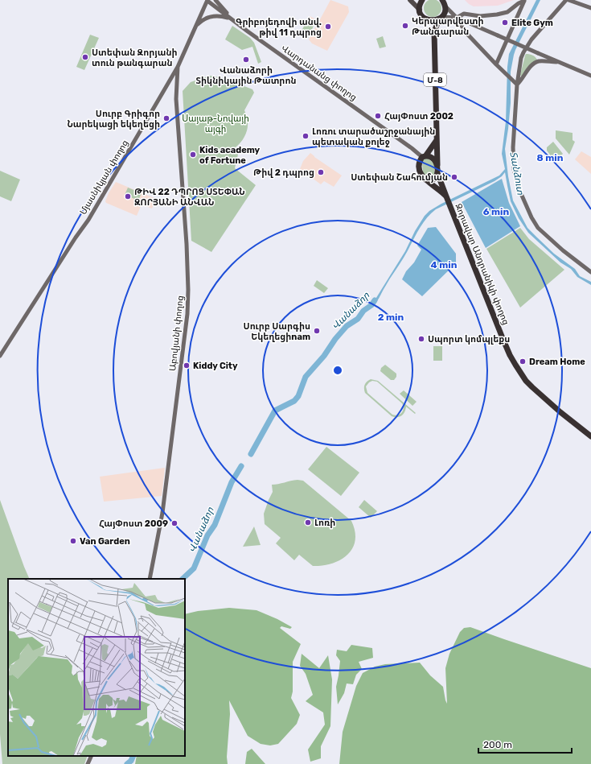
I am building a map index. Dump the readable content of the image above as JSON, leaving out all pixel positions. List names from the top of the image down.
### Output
{
  "streets": {
    "highway": ["Մ-8", "Զորավար Անդրանիկի փողոց"],
    "street": ["Վարդանանց փողոց", "Մյասնիկյան փողոց", "Աբովյանի փողոց"]
  },
  "crossings": [
    ["Վարդանանց փողոց", "Մ-8"],
    ["Վարդանանց փողոց", "Մյասնիկյան փողոց"],
    ["Վարդանանց փողոց", "Զորավար Անդրանիկի փողոց"],
    ["Մ-8", "Զորավար Անդրանիկի փողոց"],
    ["Մյասնիկյան փողոց", "Աբովյանի փողոց"]
  ],
  "water": ["Տանձուտ", "Վանաձոր"],
  "parks": ["Սայաթ-Նովայի այգի"],
  "places": [
    "Elite Gym",
    "Կերպարվեստի Թանգարան",
    "Գրիբոյեդովի անվ. թիվ 11 դպրոց",
    "Ստեփան Զորյանի տուն թանգարան",
    "Վանաձորի Տիկնիկային Թատրոն",
    "ՀայՓոստ 2002",
    "Սուրբ Գրիգոր Նարեկացի եկեղեցի",
    "Լոռու տարածաշրջանային պետական քոլեջ",
    "Kids academy of Fortune",
    "Թիվ 2 դպրոց",
    "Ստեփան Շահումյան",
    "ԹԻՎ 22 ԴՊՐՈՑ ՍՏԵՓԱՆ ԶՈՐՅԱՆԻ ԱՆՎԱՆ",
    "Սուրբ Սարգիս Եկեղեցիnam",
    "Սպորտ կոմպլեքս",
    "Dream Home",
    "Kiddy City",
    "Լոռի",
    "ՀայՓոստ 2009",
    "Van Garden"
  ],
  "scale_bar": "200 m",
  "rings": [
    "8 min",
    "6 min",
    "4 min",
    "2 min"
  ]
}
